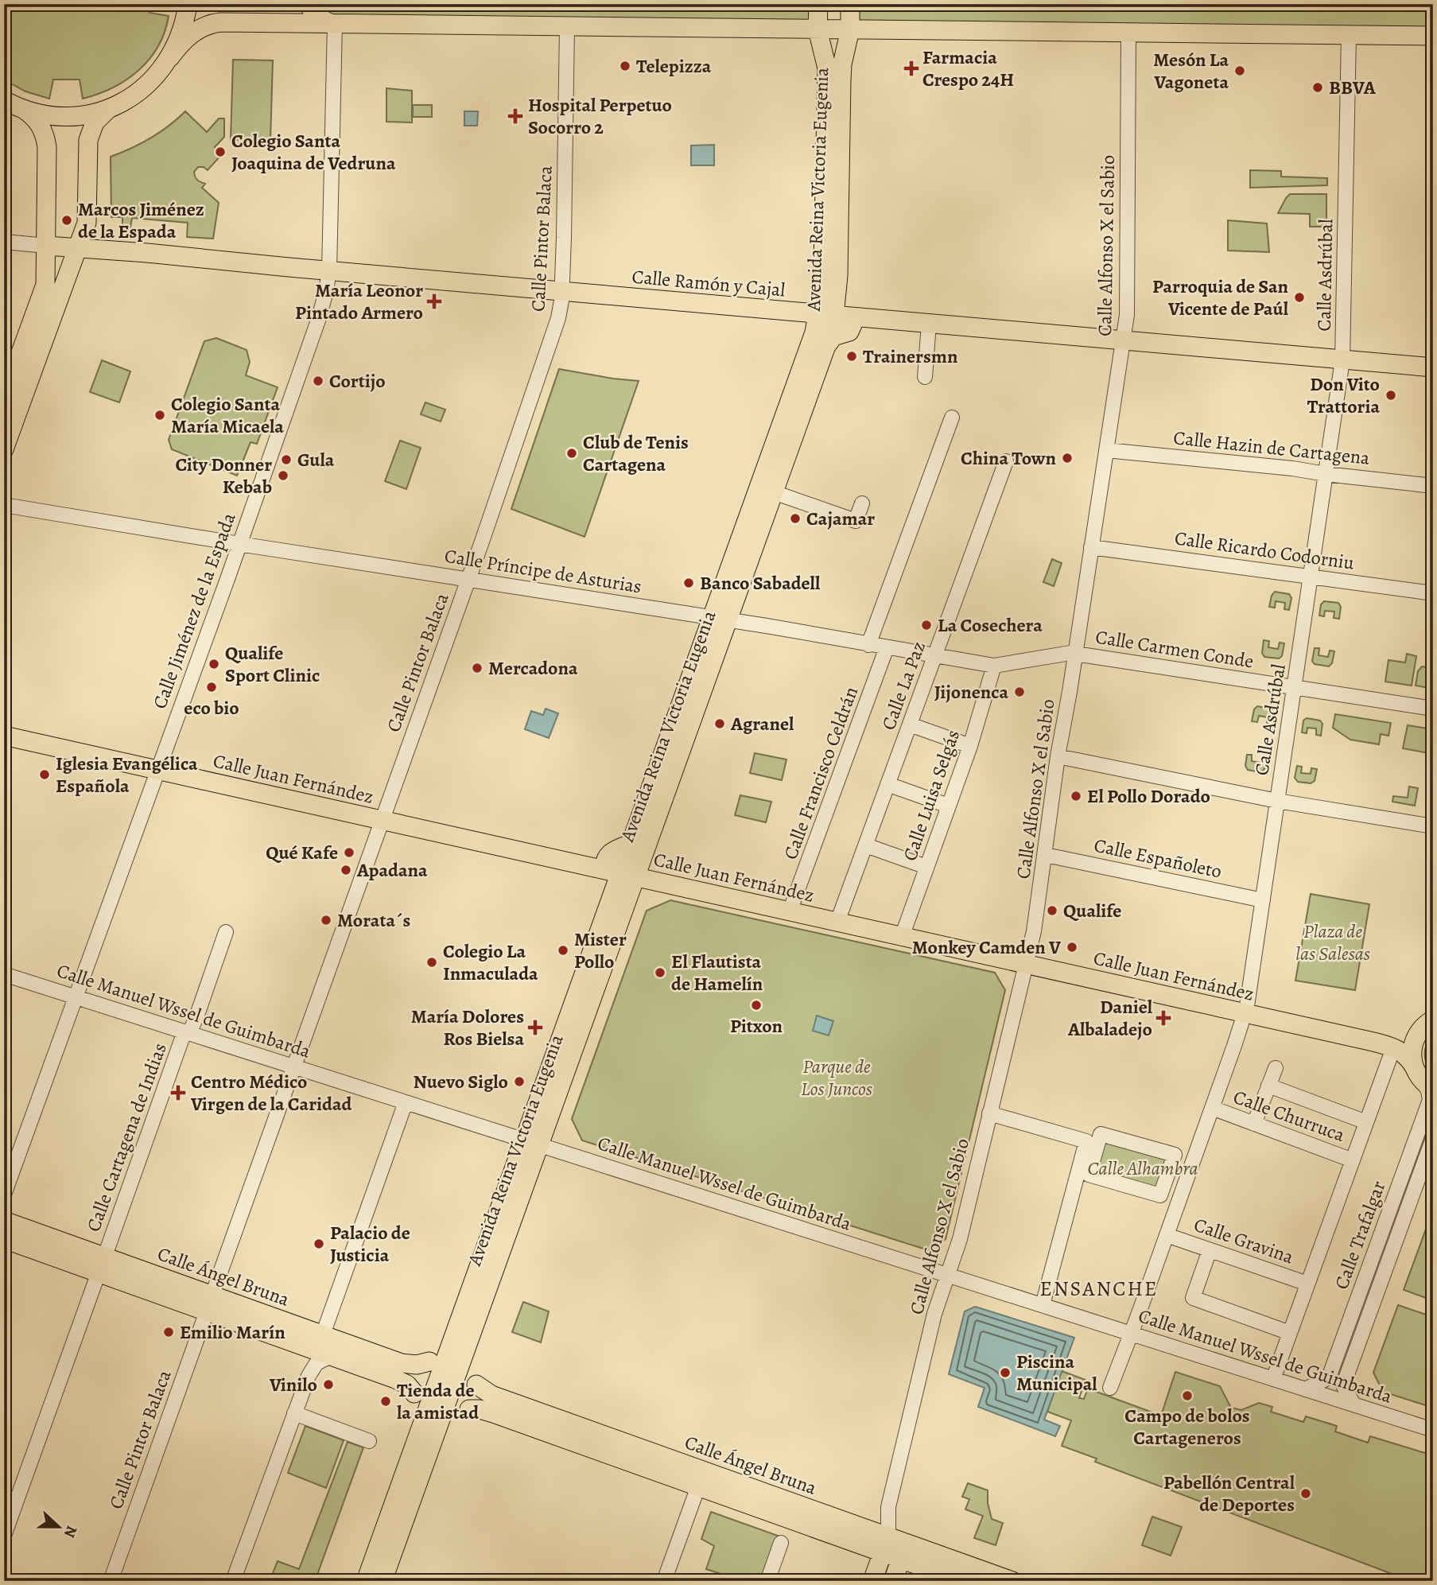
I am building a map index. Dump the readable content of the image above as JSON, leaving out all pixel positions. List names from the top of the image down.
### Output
{
  "streets": {
    "main road": [
      "Avenida Reina Victoria Eugenia",
      "Calle Ramón y Cajal",
      "Calle Juan Fernández",
      "Calle Ángel Bruna"
    ],
    "street": [
      "Calle Pintor Balaca",
      "Calle Alfonso X el Sabio",
      "Calle Asdrúbal",
      "Calle Hazin de Cartagena",
      "Calle Ricardo Codorniu",
      "Calle Príncipe de Asturias",
      "Calle Jiménez de la Espada",
      "Calle Carmen Conde",
      "Calle La Paz",
      "Calle Francisco Celdrán",
      "Calle Luisa Selgás",
      "Calle Españoleto",
      "Calle Manuel Wssel de Guimbarda",
      "Calle Churruca",
      "Calle Cartagena de Indias",
      "Calle Trafalgar",
      "Calle Gravina"
    ]
  },
  "crossings": [
    ["Avenida Reina Victoria Eugenia", "Calle Ramón y Cajal"],
    ["Avenida Reina Victoria Eugenia", "Calle Príncipe de Asturias"],
    ["Avenida Reina Victoria Eugenia", "Calle Juan Fernández"],
    ["Avenida Reina Victoria Eugenia", "Calle Manuel Wssel de Guimbarda"],
    ["Avenida Reina Victoria Eugenia", "Calle Ángel Bruna"],
    ["Calle Pintor Balaca", "Calle Ramón y Cajal"],
    ["Calle Pintor Balaca", "Calle Príncipe de Asturias"],
    ["Calle Pintor Balaca", "Calle Juan Fernández"],
    ["Calle Pintor Balaca", "Calle Manuel Wssel de Guimbarda"],
    ["Calle Pintor Balaca", "Calle Ángel Bruna"],
    ["Calle Alfonso X el Sabio", "Calle Ramón y Cajal"],
    ["Calle Alfonso X el Sabio", "Calle Hazin de Cartagena"],
    ["Calle Alfonso X el Sabio", "Calle Ricardo Codorniu"],
    ["Calle Alfonso X el Sabio", "Calle Príncipe de Asturias"],
    ["Calle Alfonso X el Sabio", "Calle Carmen Conde"],
    ["Calle Alfonso X el Sabio", "Calle Juan Fernández"],
    ["Calle Alfonso X el Sabio", "Calle Españoleto"],
    ["Calle Alfonso X el Sabio", "Calle Manuel Wssel de Guimbarda"],
    ["Calle Alfonso X el Sabio", "Calle Ángel Bruna"],
    ["Calle Asdrúbal", "Calle Ramón y Cajal"],
    ["Calle Asdrúbal", "Calle Hazin de Cartagena"],
    ["Calle Asdrúbal", "Calle Ricardo Codorniu"],
    ["Calle Asdrúbal", "Calle Carmen Conde"],
    ["Calle Asdrúbal", "Calle Juan Fernández"],
    ["Calle Asdrúbal", "Calle Españoleto"],
    ["Calle Asdrúbal", "Calle Manuel Wssel de Guimbarda"],
    ["Calle Asdrúbal", "Calle Churruca"],
    ["Calle Asdrúbal", "Calle Gravina"],
    ["Calle Ramón y Cajal", "Calle Jiménez de la Espada"],
    ["Calle Príncipe de Asturias", "Calle Jiménez de la Espada"],
    ["Calle Príncipe de Asturias", "Calle Carmen Conde"],
    ["Calle Príncipe de Asturias", "Calle La Paz"],
    ["Calle Príncipe de Asturias", "Calle Francisco Celdrán"],
    ["Calle Príncipe de Asturias", "Calle Luisa Selgás"],
    ["Calle Jiménez de la Espada", "Calle Juan Fernández"],
    ["Calle Jiménez de la Espada", "Calle Manuel Wssel de Guimbarda"],
    ["Calle La Paz", "Calle Juan Fernández"],
    ["Calle Francisco Celdrán", "Calle Juan Fernández"],
    ["Calle Juan Fernández", "Calle Luisa Selgás"],
    ["Calle Juan Fernández", "Calle Trafalgar"],
    ["Calle Manuel Wssel de Guimbarda", "Calle Cartagena de Indias"],
    ["Calle Manuel Wssel de Guimbarda", "Calle Trafalgar"],
    ["Calle Cartagena de Indias", "Calle Ángel Bruna"]
  ],
  "districts": ["ENSANCHE"],
  "parks": ["Plaza de las Salesas", "Parque de Los Juncos", "Calle Alhambra"],
  "places": {
    "other": [
      "Telepizza",
      "Mesón La Vagoneta",
      "BBVA",
      "Colegio Santa Joaquina de Vedruna",
      "Marcos Jiménez de la Espada",
      "Parroquia de San Vicente de Paúl",
      "Trainersmn",
      "Cortijo",
      "Don Vito Trattoria",
      "Colegio Santa María Micaela",
      "Club de Tenis Cartagena",
      "China Town",
      "Gula",
      "City Donner Kebab",
      "Cajamar",
      "Banco Sabadell",
      "La Cosechera",
      "Qualife Sport Clinic",
      "Mercadona",
      "eco bio",
      "Jijonenca",
      "Agranel",
      "Iglesia Evangélica Española",
      "El Pollo Dorado",
      "Qué Kafe",
      "Apadana",
      "Qualife",
      "Morata´s",
      "Monkey Camden V",
      "Mister Pollo",
      "Colegio La Inmaculada",
      "El Flautista de Hamelín",
      "Pitxon",
      "Nuevo Siglo",
      "Palacio de Justicia",
      "Emilio Marín",
      "Piscina Municipal",
      "Vinilo",
      "Campo de bolos Cartageneros",
      "Tienda de la amistad",
      "Pabellón Central de Deportes"
    ],
    "health": [
      "Farmacia Crespo 24H",
      "Hospital Perpetuo Socorro 2",
      "María Leonor Pintado Armero",
      "Daniel Albaladejo",
      "María Dolores Ros Bielsa",
      "Centro Médico Virgen de la Caridad"
    ]
  },
  "north": "right"
}
